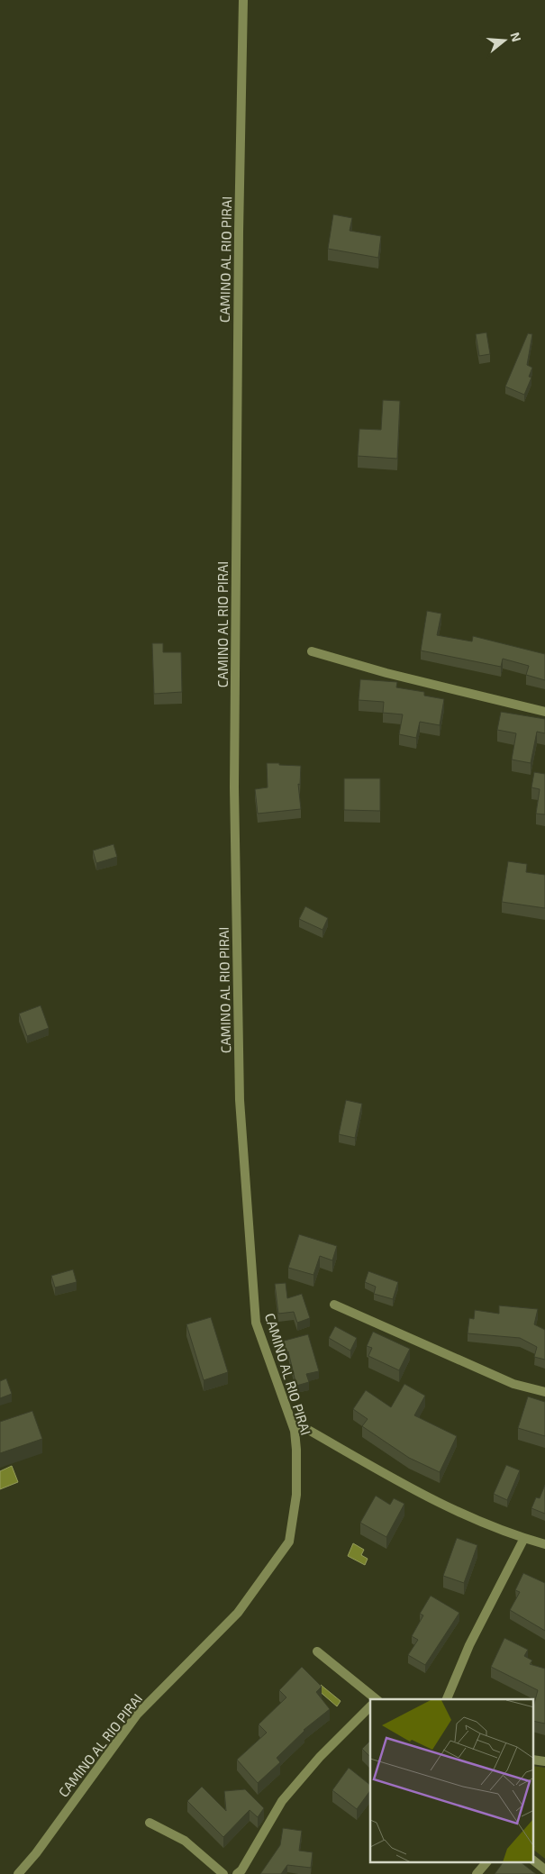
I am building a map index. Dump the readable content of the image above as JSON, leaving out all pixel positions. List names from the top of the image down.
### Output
{
  "streets": {
    "street": ["CAMINO AL RIO PIRAI"]
  },
  "north": "right"
}
